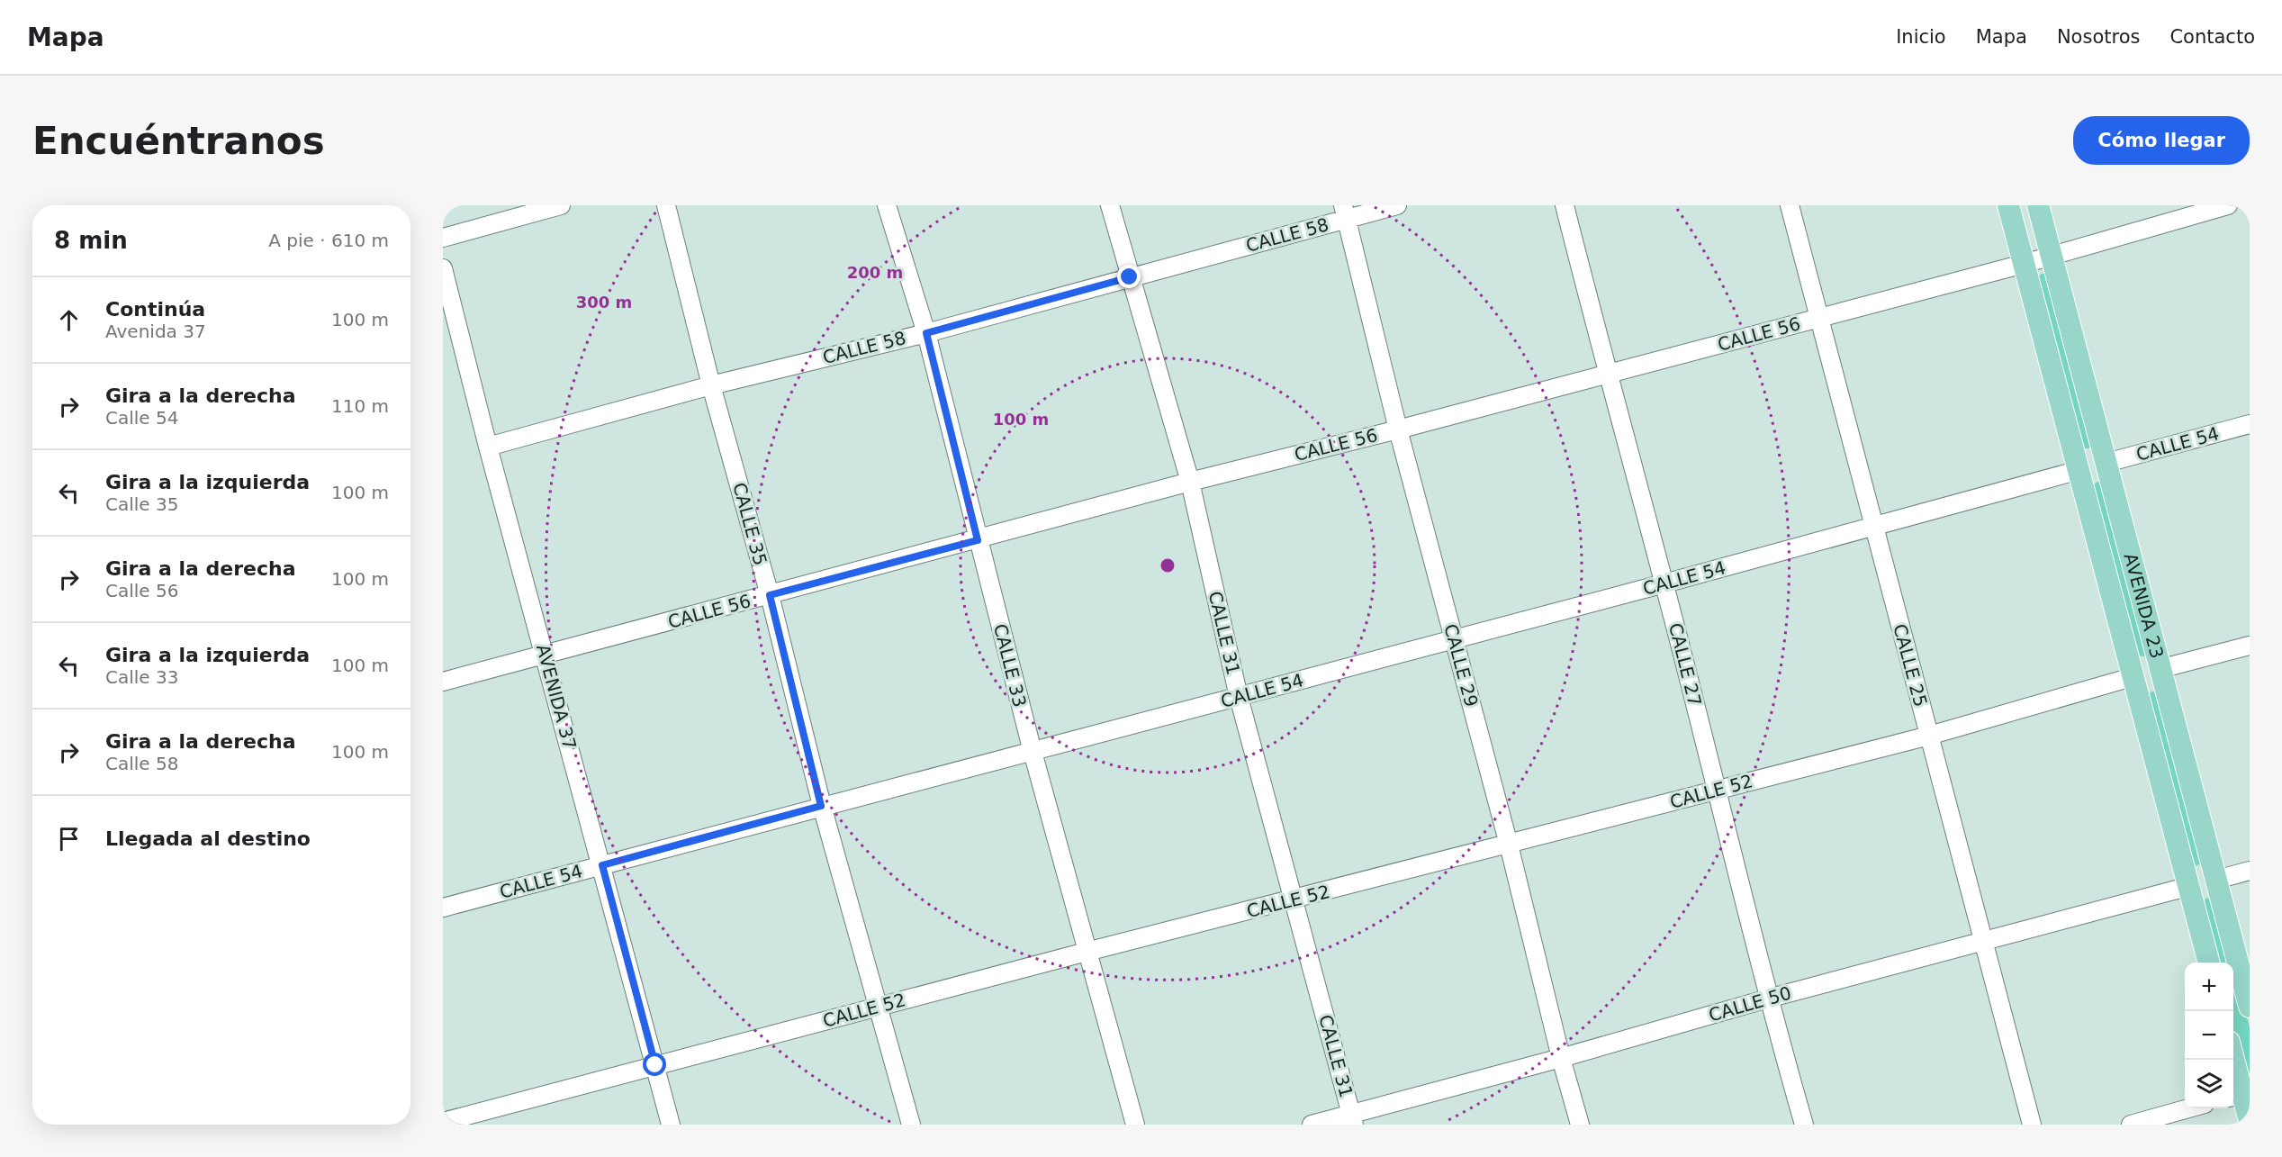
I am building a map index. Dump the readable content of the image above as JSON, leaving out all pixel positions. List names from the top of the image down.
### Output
{
  "streets": {
    "main road": ["AVENIDA 23"],
    "street": [
      "CALLE 58",
      "CALLE 56",
      "CALLE 54",
      "CALLE 35",
      "CALLE 31",
      "CALLE 27",
      "CALLE 33",
      "CALLE 29",
      "CALLE 25",
      "AVENIDA 37",
      "CALLE 52",
      "CALLE 50"
    ]
  },
  "crossings": [
    ["CALLE 58", "CALLE 35"],
    ["CALLE 58", "CALLE 31"],
    ["CALLE 58", "CALLE 33"],
    ["CALLE 58", "CALLE 29"],
    ["CALLE 58", "AVENIDA 37"],
    ["CALLE 56", "CALLE 35"],
    ["CALLE 56", "AVENIDA 23"],
    ["CALLE 56", "CALLE 31"],
    ["CALLE 56", "CALLE 27"],
    ["CALLE 56", "CALLE 33"],
    ["CALLE 56", "CALLE 29"],
    ["CALLE 56", "CALLE 25"],
    ["CALLE 56", "AVENIDA 37"],
    ["CALLE 54", "CALLE 35"],
    ["CALLE 54", "AVENIDA 23"],
    ["CALLE 54", "CALLE 31"],
    ["CALLE 54", "CALLE 27"],
    ["CALLE 54", "CALLE 33"],
    ["CALLE 54", "CALLE 29"],
    ["CALLE 54", "CALLE 25"],
    ["CALLE 54", "AVENIDA 37"],
    ["CALLE 35", "CALLE 52"],
    ["AVENIDA 23", "CALLE 52"],
    ["AVENIDA 23", "CALLE 50"],
    ["CALLE 31", "CALLE 52"],
    ["CALLE 31", "CALLE 50"],
    ["CALLE 27", "CALLE 52"],
    ["CALLE 27", "CALLE 50"],
    ["CALLE 33", "CALLE 52"],
    ["CALLE 29", "CALLE 52"],
    ["CALLE 29", "CALLE 50"],
    ["CALLE 25", "CALLE 52"],
    ["CALLE 25", "CALLE 50"],
    ["AVENIDA 37", "CALLE 52"]
  ],
  "page": {
    "header": "Mapa",
    "nav": [
      "Inicio",
      "Mapa",
      "Nosotros",
      "Contacto"
    ],
    "buttons": "Cómo llegar",
    "title": "Encuéntranos",
    "heading": ["8 min", "A pie · 610 m"],
    "list": [
      ["Continúa", "Avenida 37", "100 m"],
      ["Gira a la derecha", "Calle 54", "110 m"],
      ["Gira a la izquierda", "Calle 35", "100 m"],
      ["Gira a la derecha", "Calle 56", "100 m"],
      ["Gira a la izquierda", "Calle 33", "100 m"],
      ["Gira a la derecha", "Calle 58", "100 m"],
      "Llegada al destino"
    ],
    "map_buttons": ["+", "−"]
  },
  "rings": ["200 m", "300 m", "100 m"]
}
